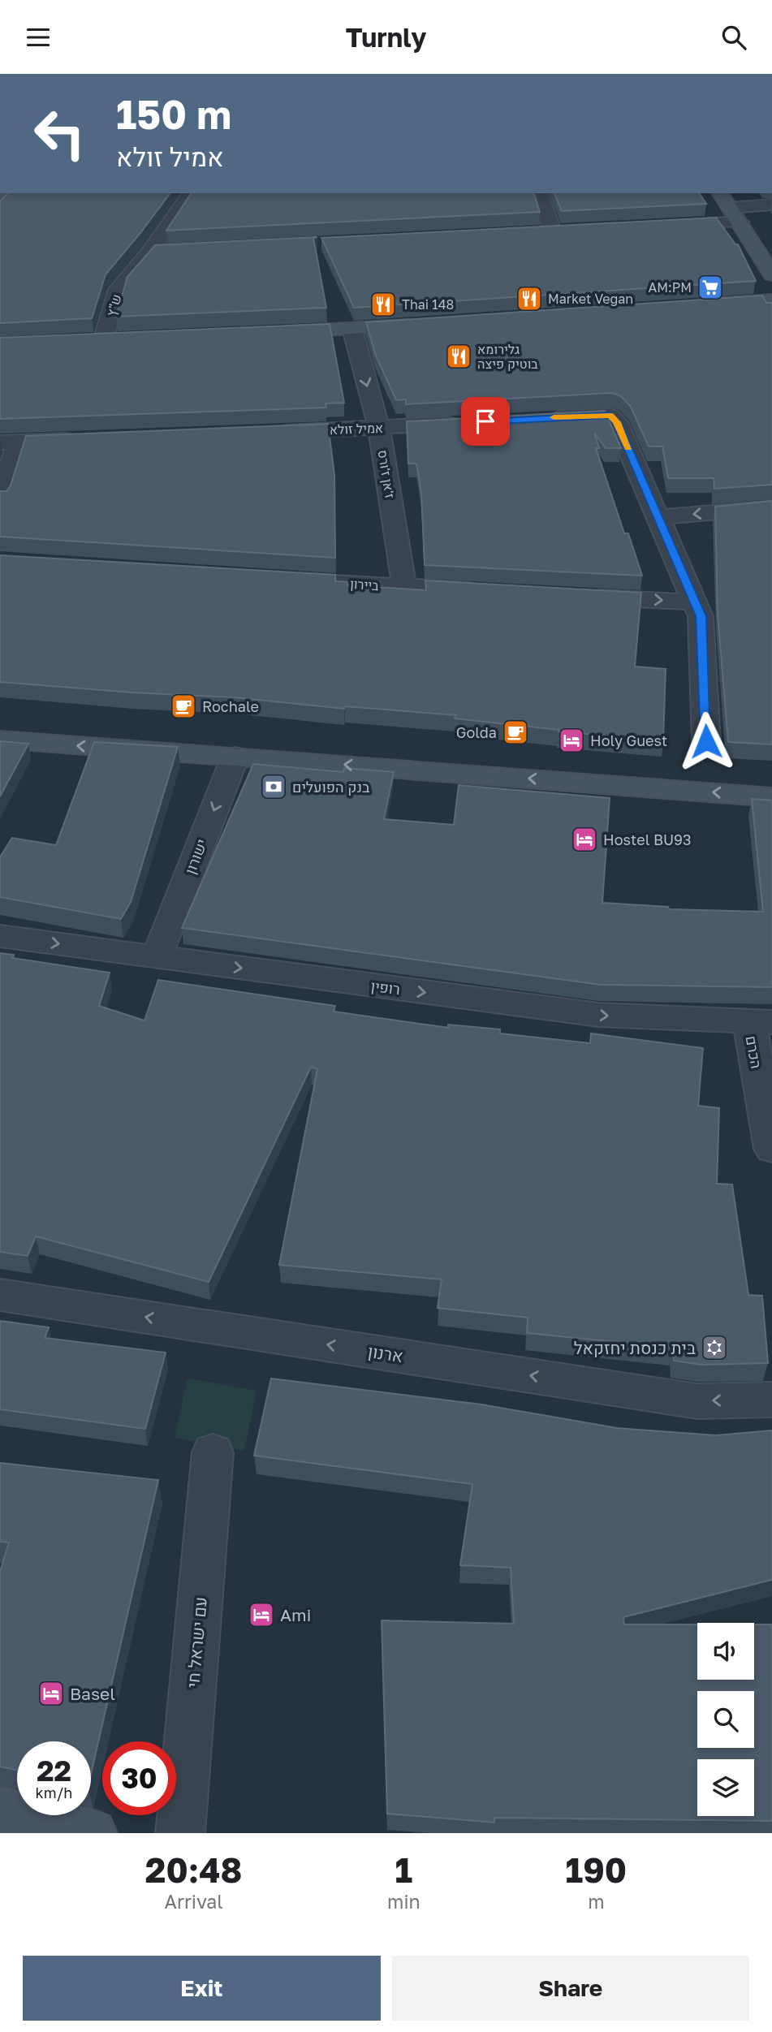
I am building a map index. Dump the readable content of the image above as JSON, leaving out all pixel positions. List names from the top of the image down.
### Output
{
  "streets": {
    "street": [
      "ש\"ץ",
      "אמיל זולא",
      "ז'אן ז'ורס",
      "ביירון",
      "ישורון",
      "רופין",
      "הכרם",
      "ארנון",
      "עם ישראל חי"
    ]
  },
  "crossings": [
    ["אמיל זולא", "ז'אן ז'ורס"],
    ["ז'אן ז'ורס", "ביירון"],
    ["ישורון", "רופין"],
    ["רופין", "הכרם"]
  ],
  "one_way": ["ז'אן ז'ורס", "ישורון", "ארנון"],
  "places": {
    "supermarket": ["AM:PM"],
    "restaurant": ["Market Vegan", "Thai 148", "גלירומא בוטיק פיצה"],
    "cafe": ["Rochale", "Golda"],
    "hotel": [
      "Holy Guest",
      "Hostel BU93",
      "Ami",
      "Basel"
    ],
    "bank": ["בנק הפועלים"],
    "synagogue": ["בית כנסת יחזקאל"]
  },
  "page": {
    "header": "Turnly",
    "turn": ["150 m", "אמיל זולא"],
    "speed": "22 km/h",
    "limit": "30",
    "eta": [
      "20:48",
      "Arrival",
      "1",
      "min",
      "190",
      "m"
    ],
    "buttons": ["Exit", "Share"]
  }
}
